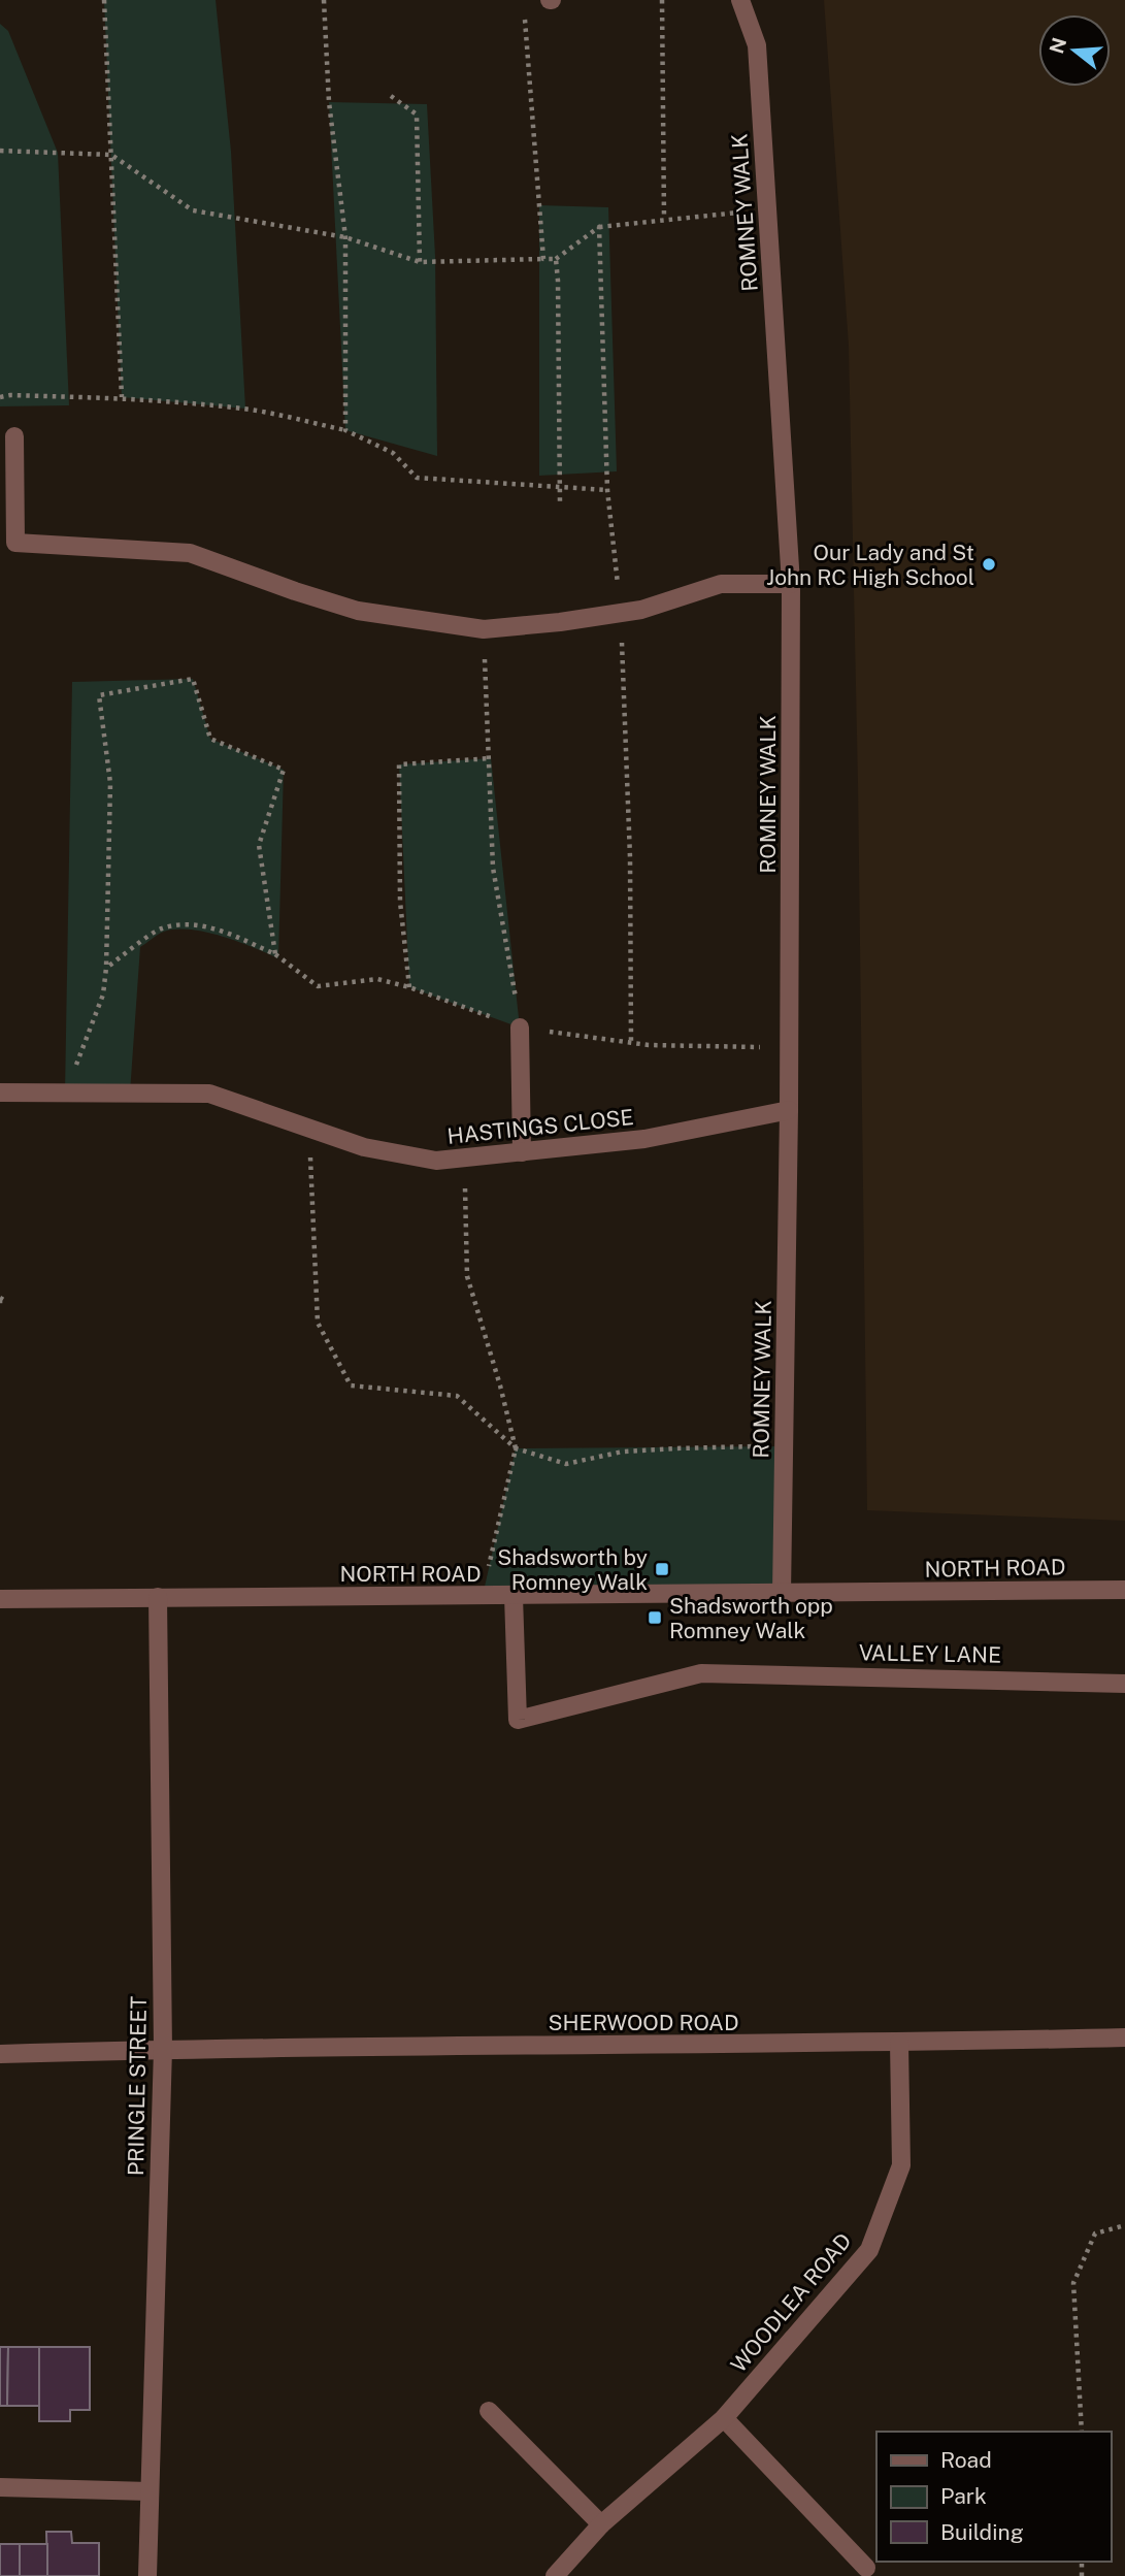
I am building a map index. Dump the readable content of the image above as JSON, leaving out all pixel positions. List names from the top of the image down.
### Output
{
  "streets": {
    "street": [
      "ROMNEY WALK",
      "HASTINGS CLOSE",
      "NORTH ROAD",
      "VALLEY LANE",
      "SHERWOOD ROAD",
      "PRINGLE STREET",
      "WOODLEA ROAD"
    ]
  },
  "crossings": [
    ["ROMNEY WALK", "HASTINGS CLOSE"],
    ["ROMNEY WALK", "NORTH ROAD"],
    ["NORTH ROAD", "VALLEY LANE"],
    ["NORTH ROAD", "PRINGLE STREET"],
    ["SHERWOOD ROAD", "PRINGLE STREET"],
    ["SHERWOOD ROAD", "WOODLEA ROAD"]
  ],
  "places": {
    "other": ["Our Lady and St John RC High School"],
    "transit": ["Shadsworth by Romney Walk", "Shadsworth opp Romney Walk"]
  },
  "legend": ["Road", "Park", "Building"],
  "north": "left"
}
